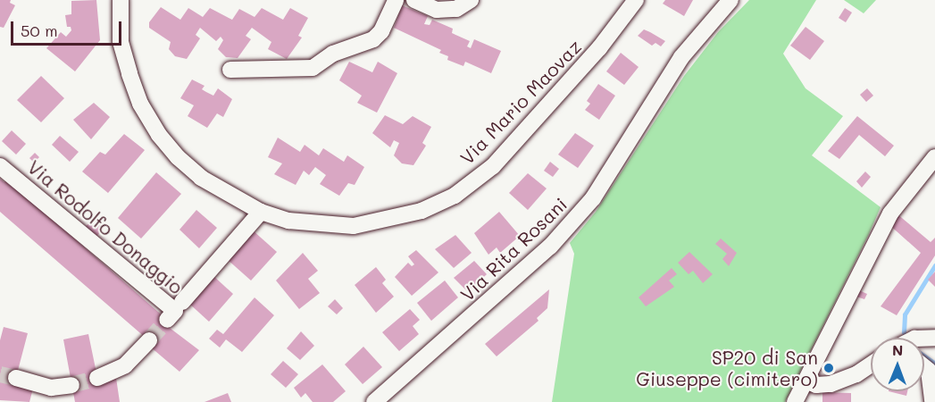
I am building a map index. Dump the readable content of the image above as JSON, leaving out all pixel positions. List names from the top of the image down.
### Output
{
  "streets": {
    "street": ["Via Mario Maovaz", "Via Rodolfo Donaggio", "Via Rita Rosani"]
  },
  "places": ["SP20 di San Giuseppe (cimitero)"],
  "scale_bar": "50 m",
  "north": "top"
}
